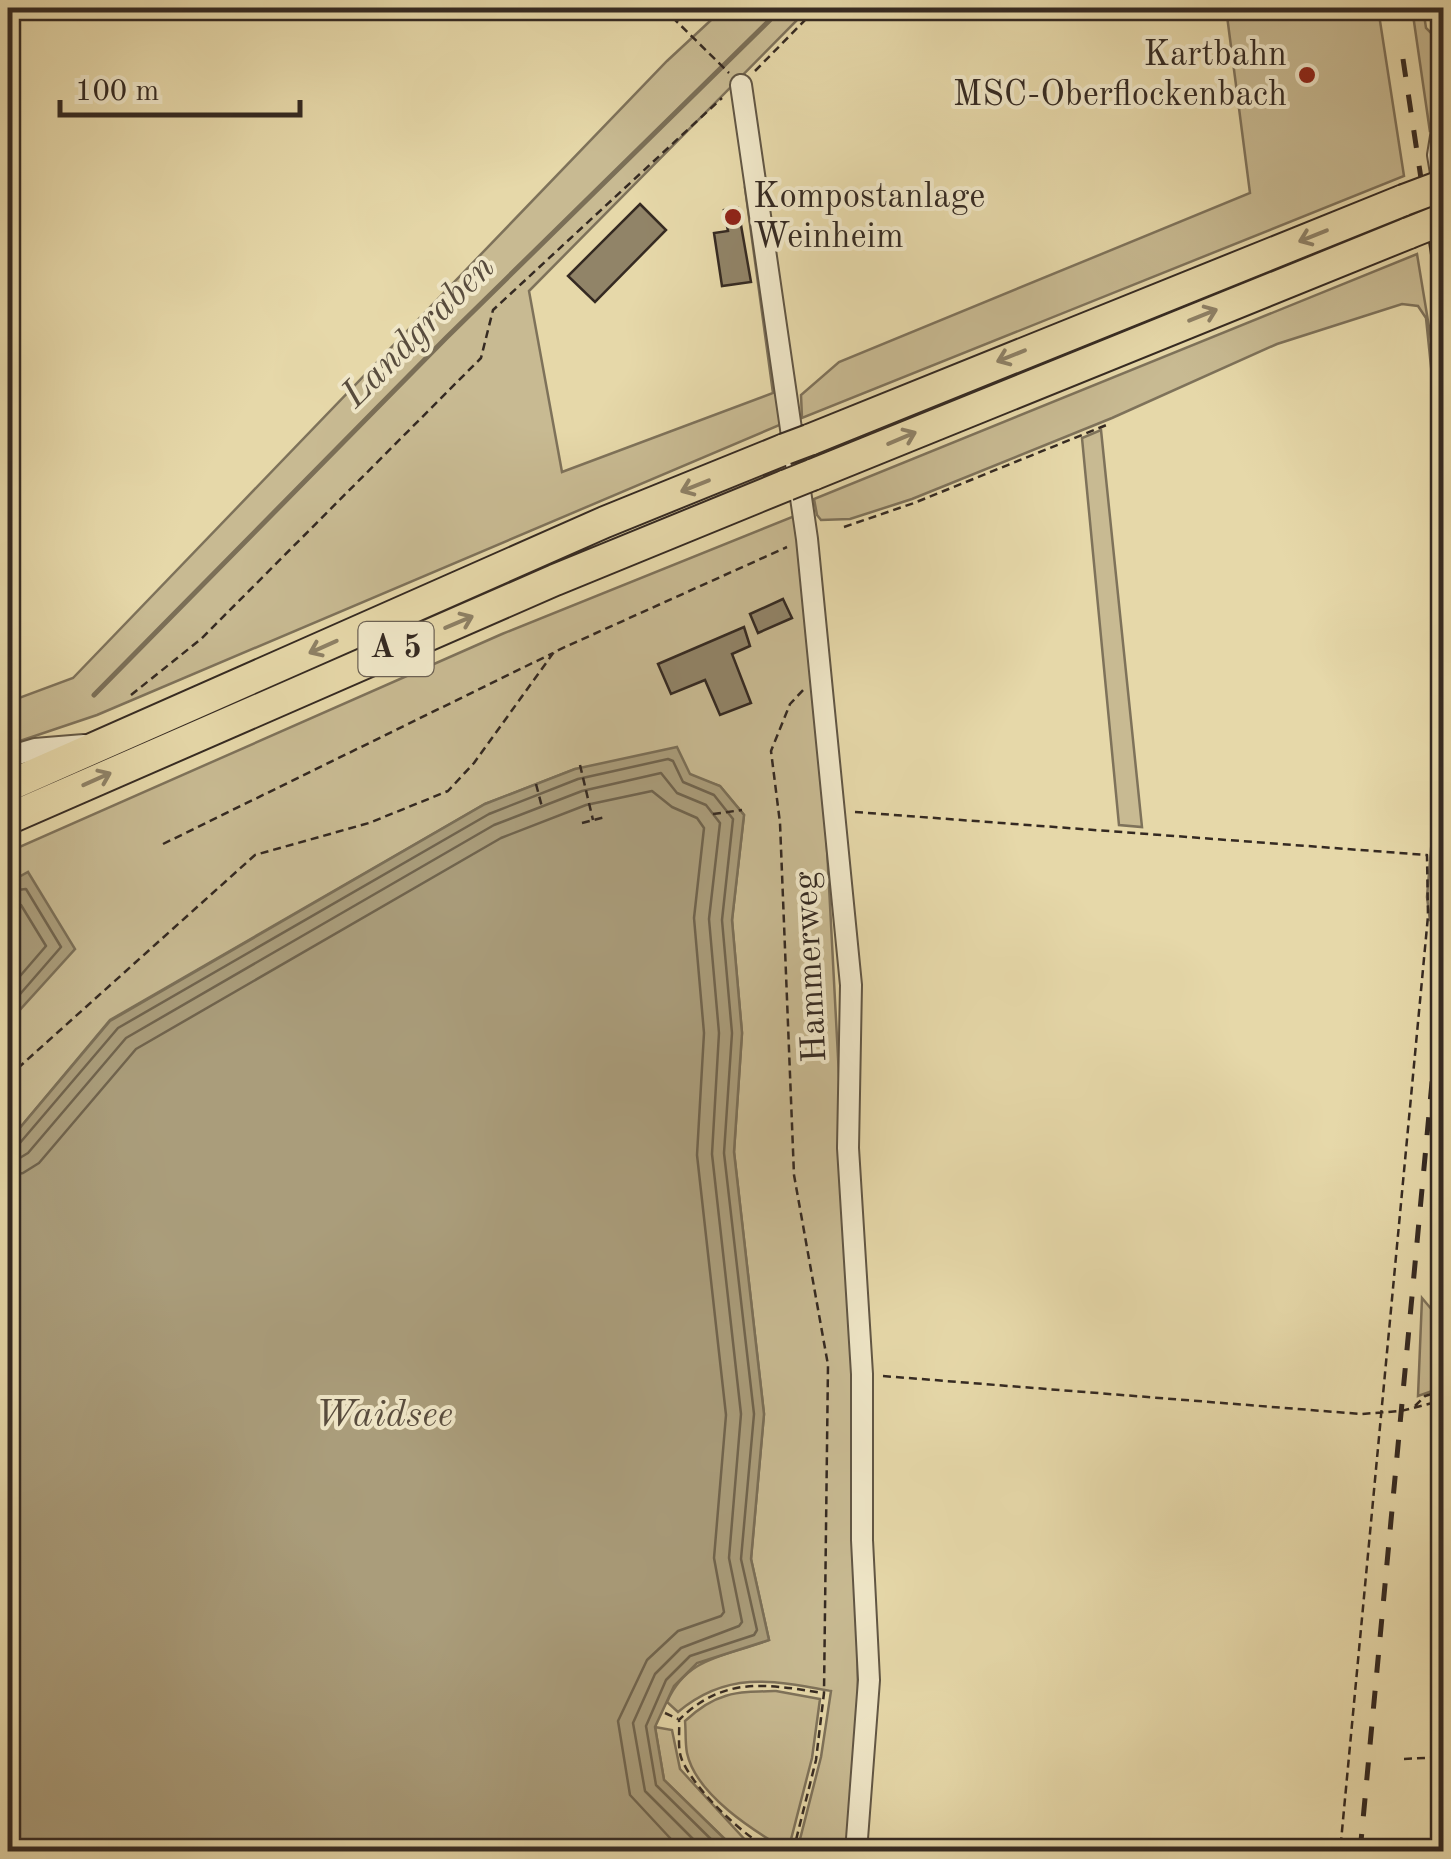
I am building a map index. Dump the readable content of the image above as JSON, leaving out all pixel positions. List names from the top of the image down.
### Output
{
  "streets": {
    "highway": ["A 5"],
    "street": ["Hammerweg"]
  },
  "water": ["Landgraben", "Waidsee"],
  "places": ["Kartbahn MSC-Oberflockenbach", "Kompostanlage Weinheim"],
  "scale_bar": "100 m"
}
